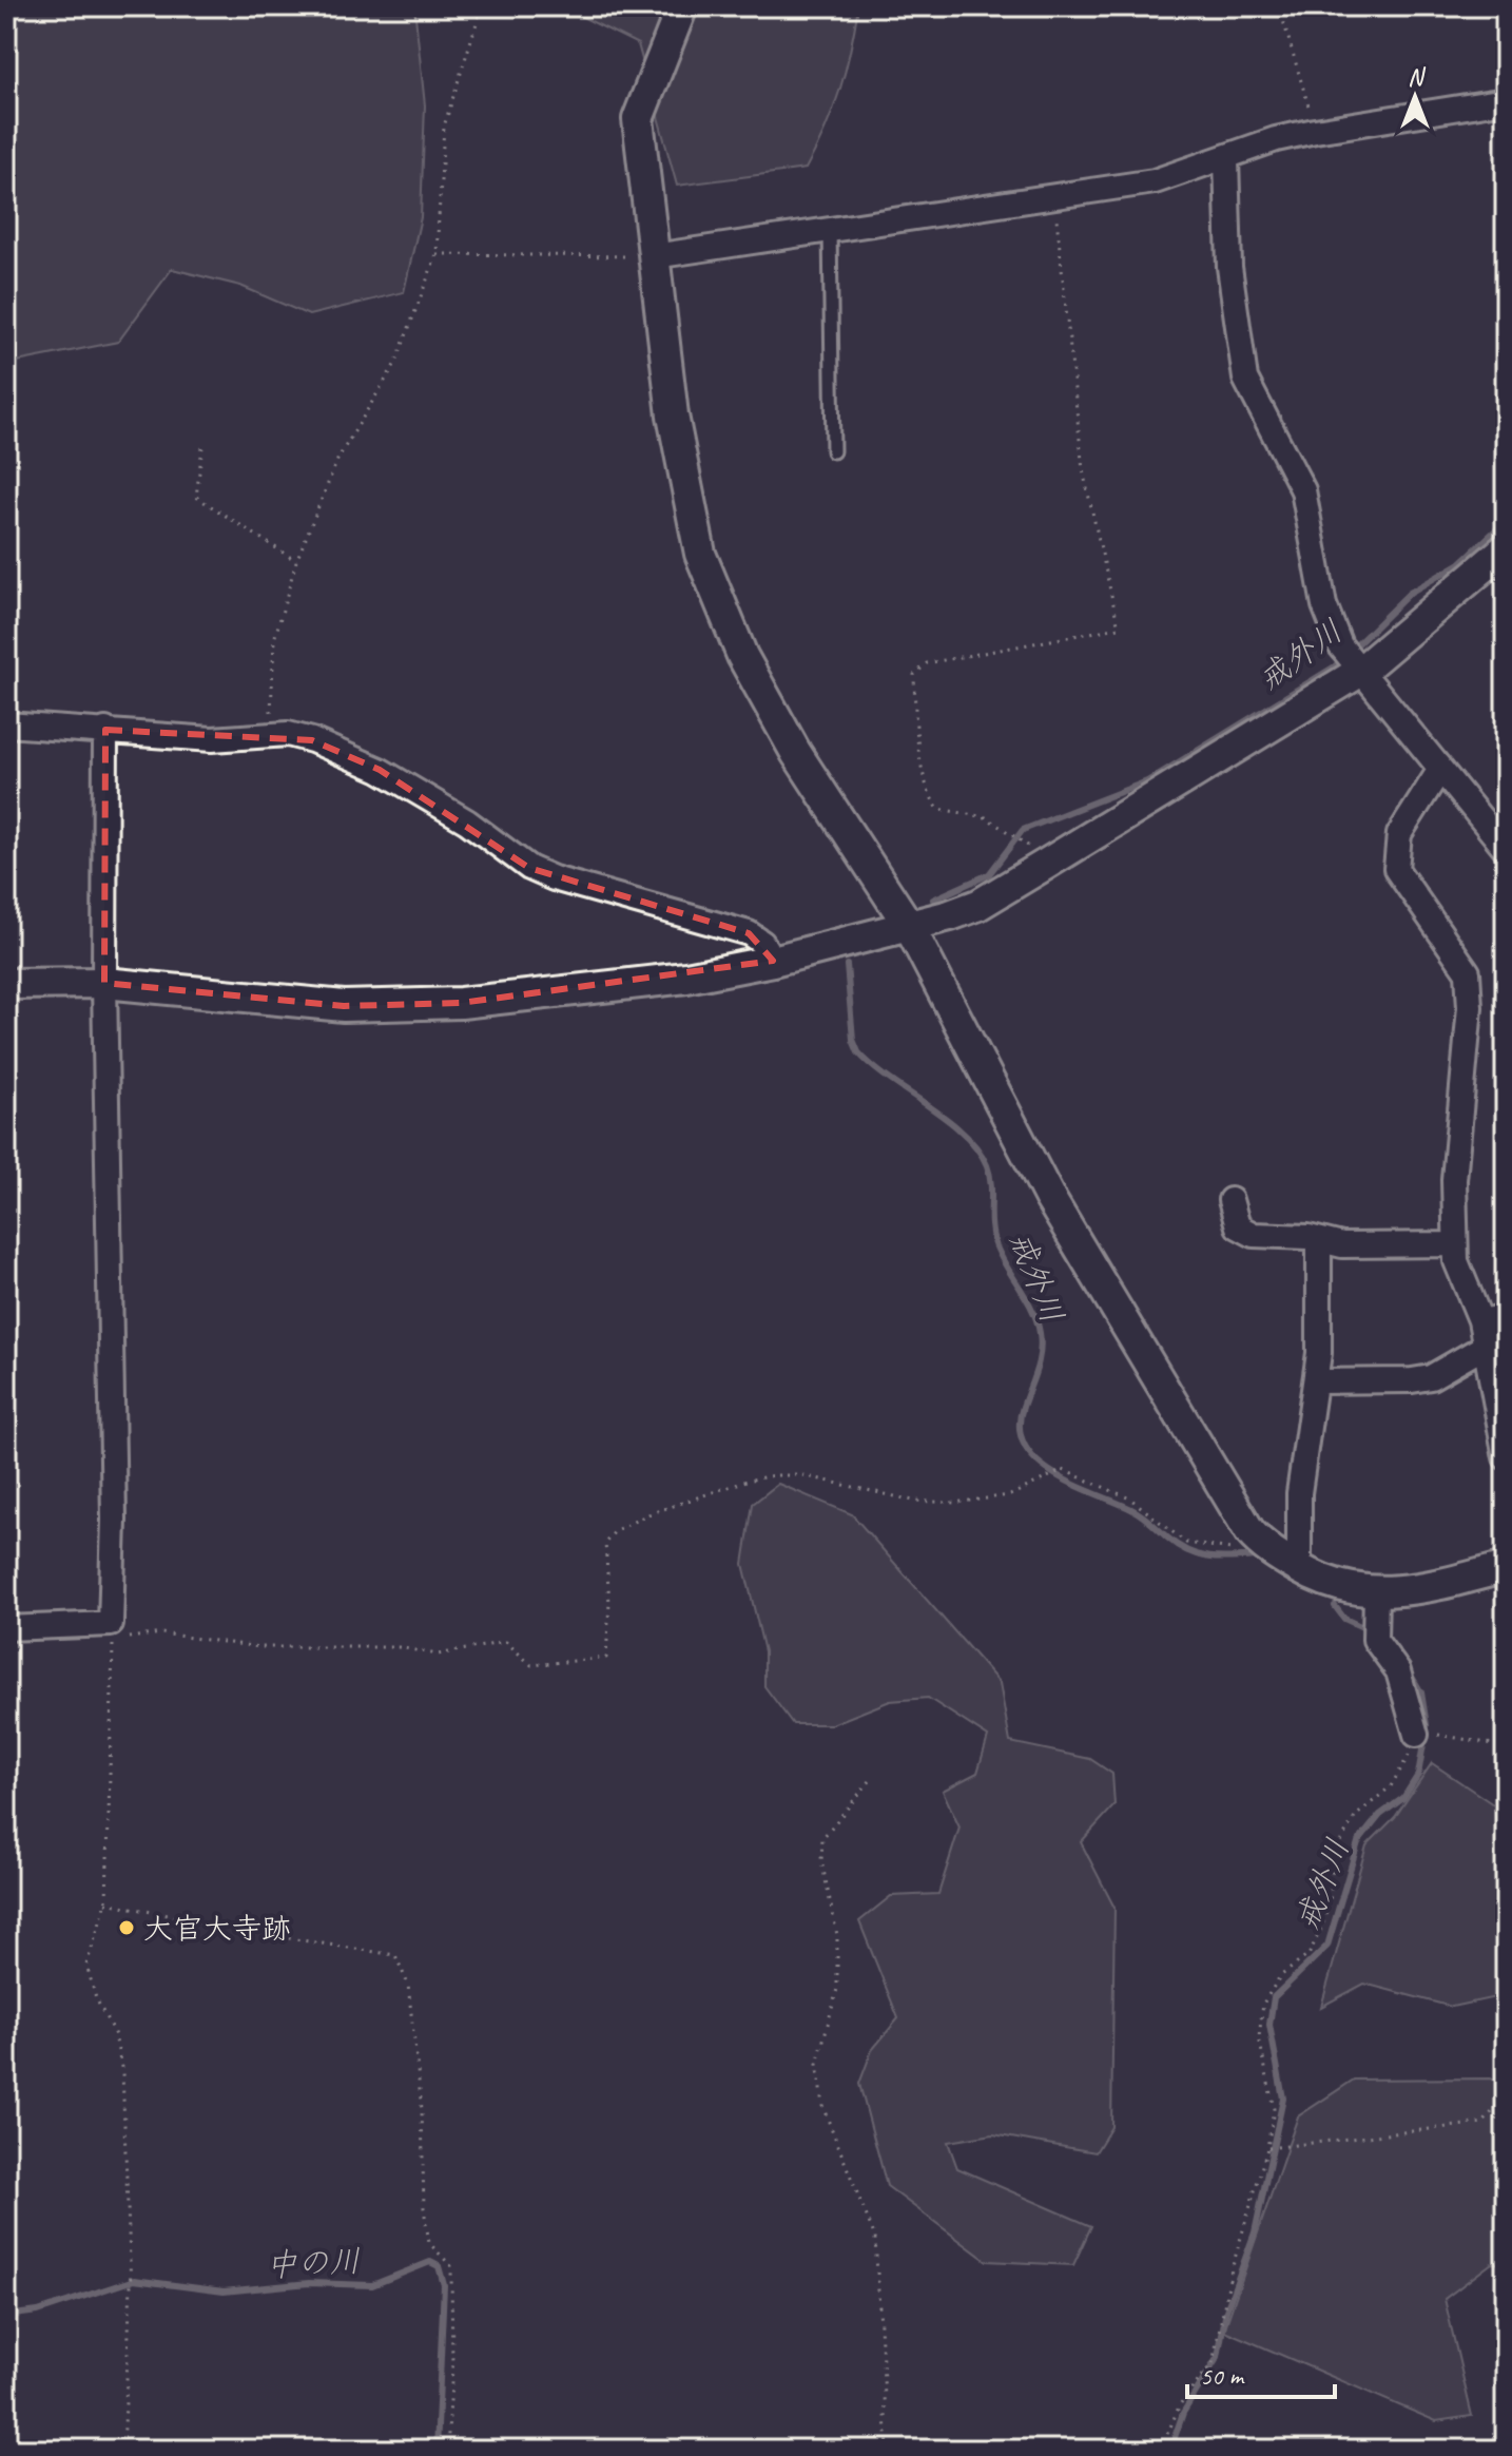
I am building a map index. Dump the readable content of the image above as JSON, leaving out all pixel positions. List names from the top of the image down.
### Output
{
  "water": ["戒外川", "中の川"],
  "places": ["大官大寺跡"],
  "scale_bar": "50 m",
  "north": "top"
}
